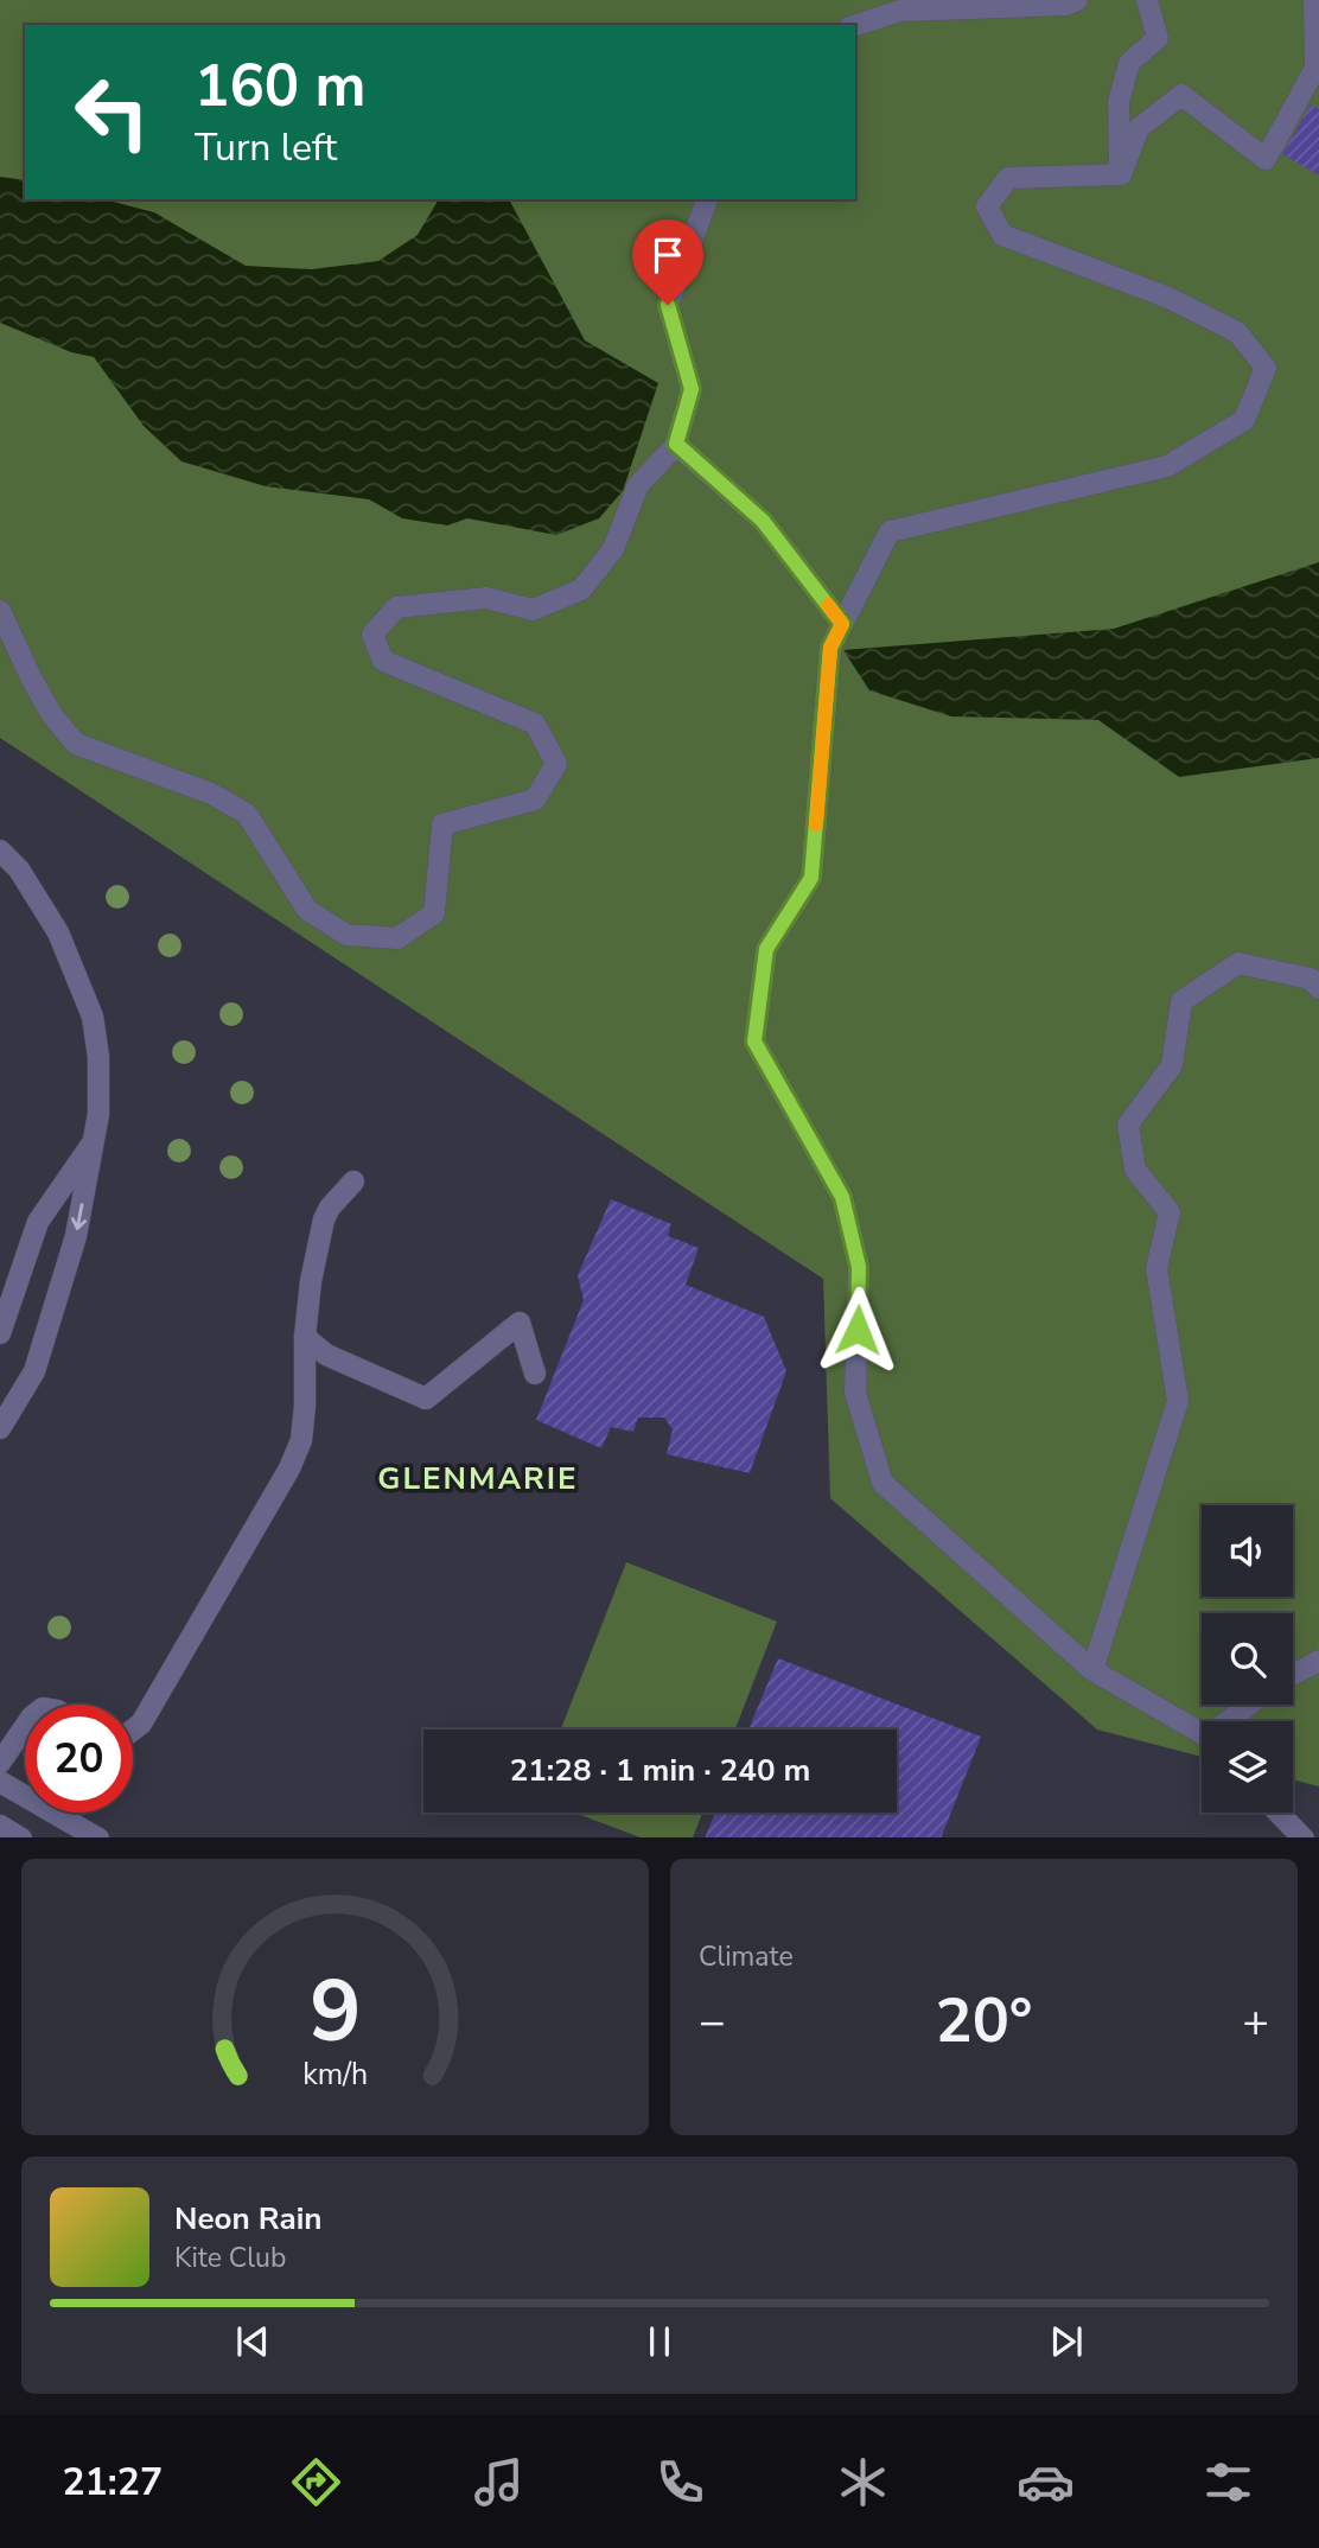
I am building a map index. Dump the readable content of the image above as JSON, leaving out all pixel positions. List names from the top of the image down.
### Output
{
  "districts": ["GLENMARIE"],
  "page": {
    "turn": ["160 m", "Turn left"],
    "limit": "20",
    "trip": "21:28 · 1 min · 240 m",
    "tile": "Climate",
    "heat": ["−", "20°", "+"],
    "song": ["Neon Rain", "Kite Club"],
    "tabs": "21:27",
    "gauge": ["9", "km/h"]
  }
}
